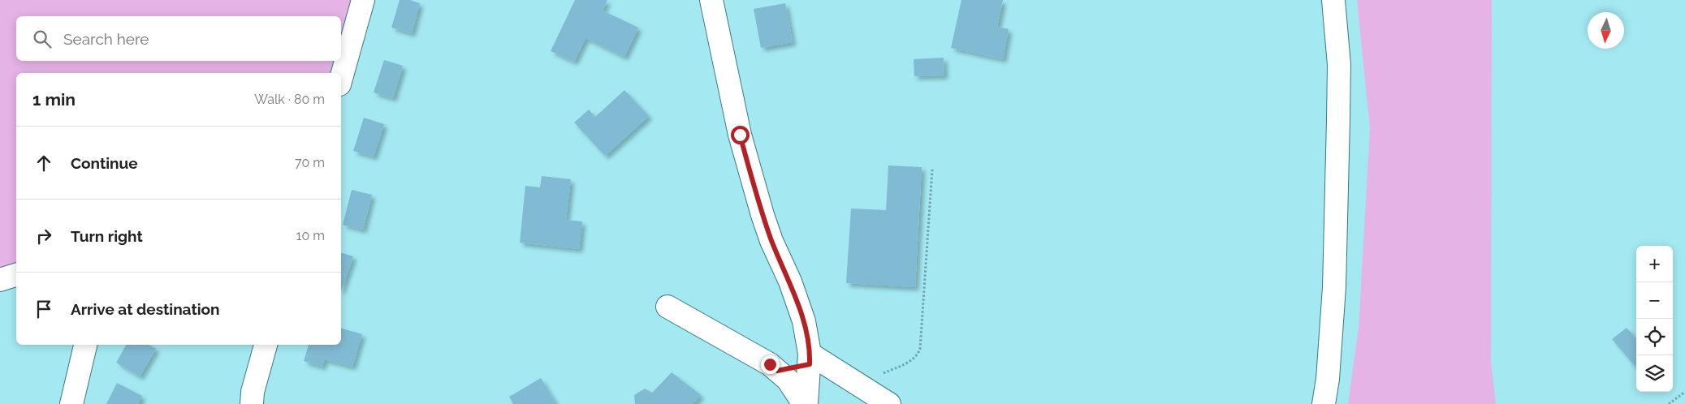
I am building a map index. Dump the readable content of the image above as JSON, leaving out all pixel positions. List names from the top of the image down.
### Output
{
  "north": "bottom",
  "page": {
    "search": "Search here",
    "heading": ["1 min", "Walk · 80 m"],
    "list": [
      ["Continue", "70 m"],
      ["Turn right", "10 m"],
      "Arrive at destination"
    ],
    "map_buttons": ["+", "−"]
  }
}
